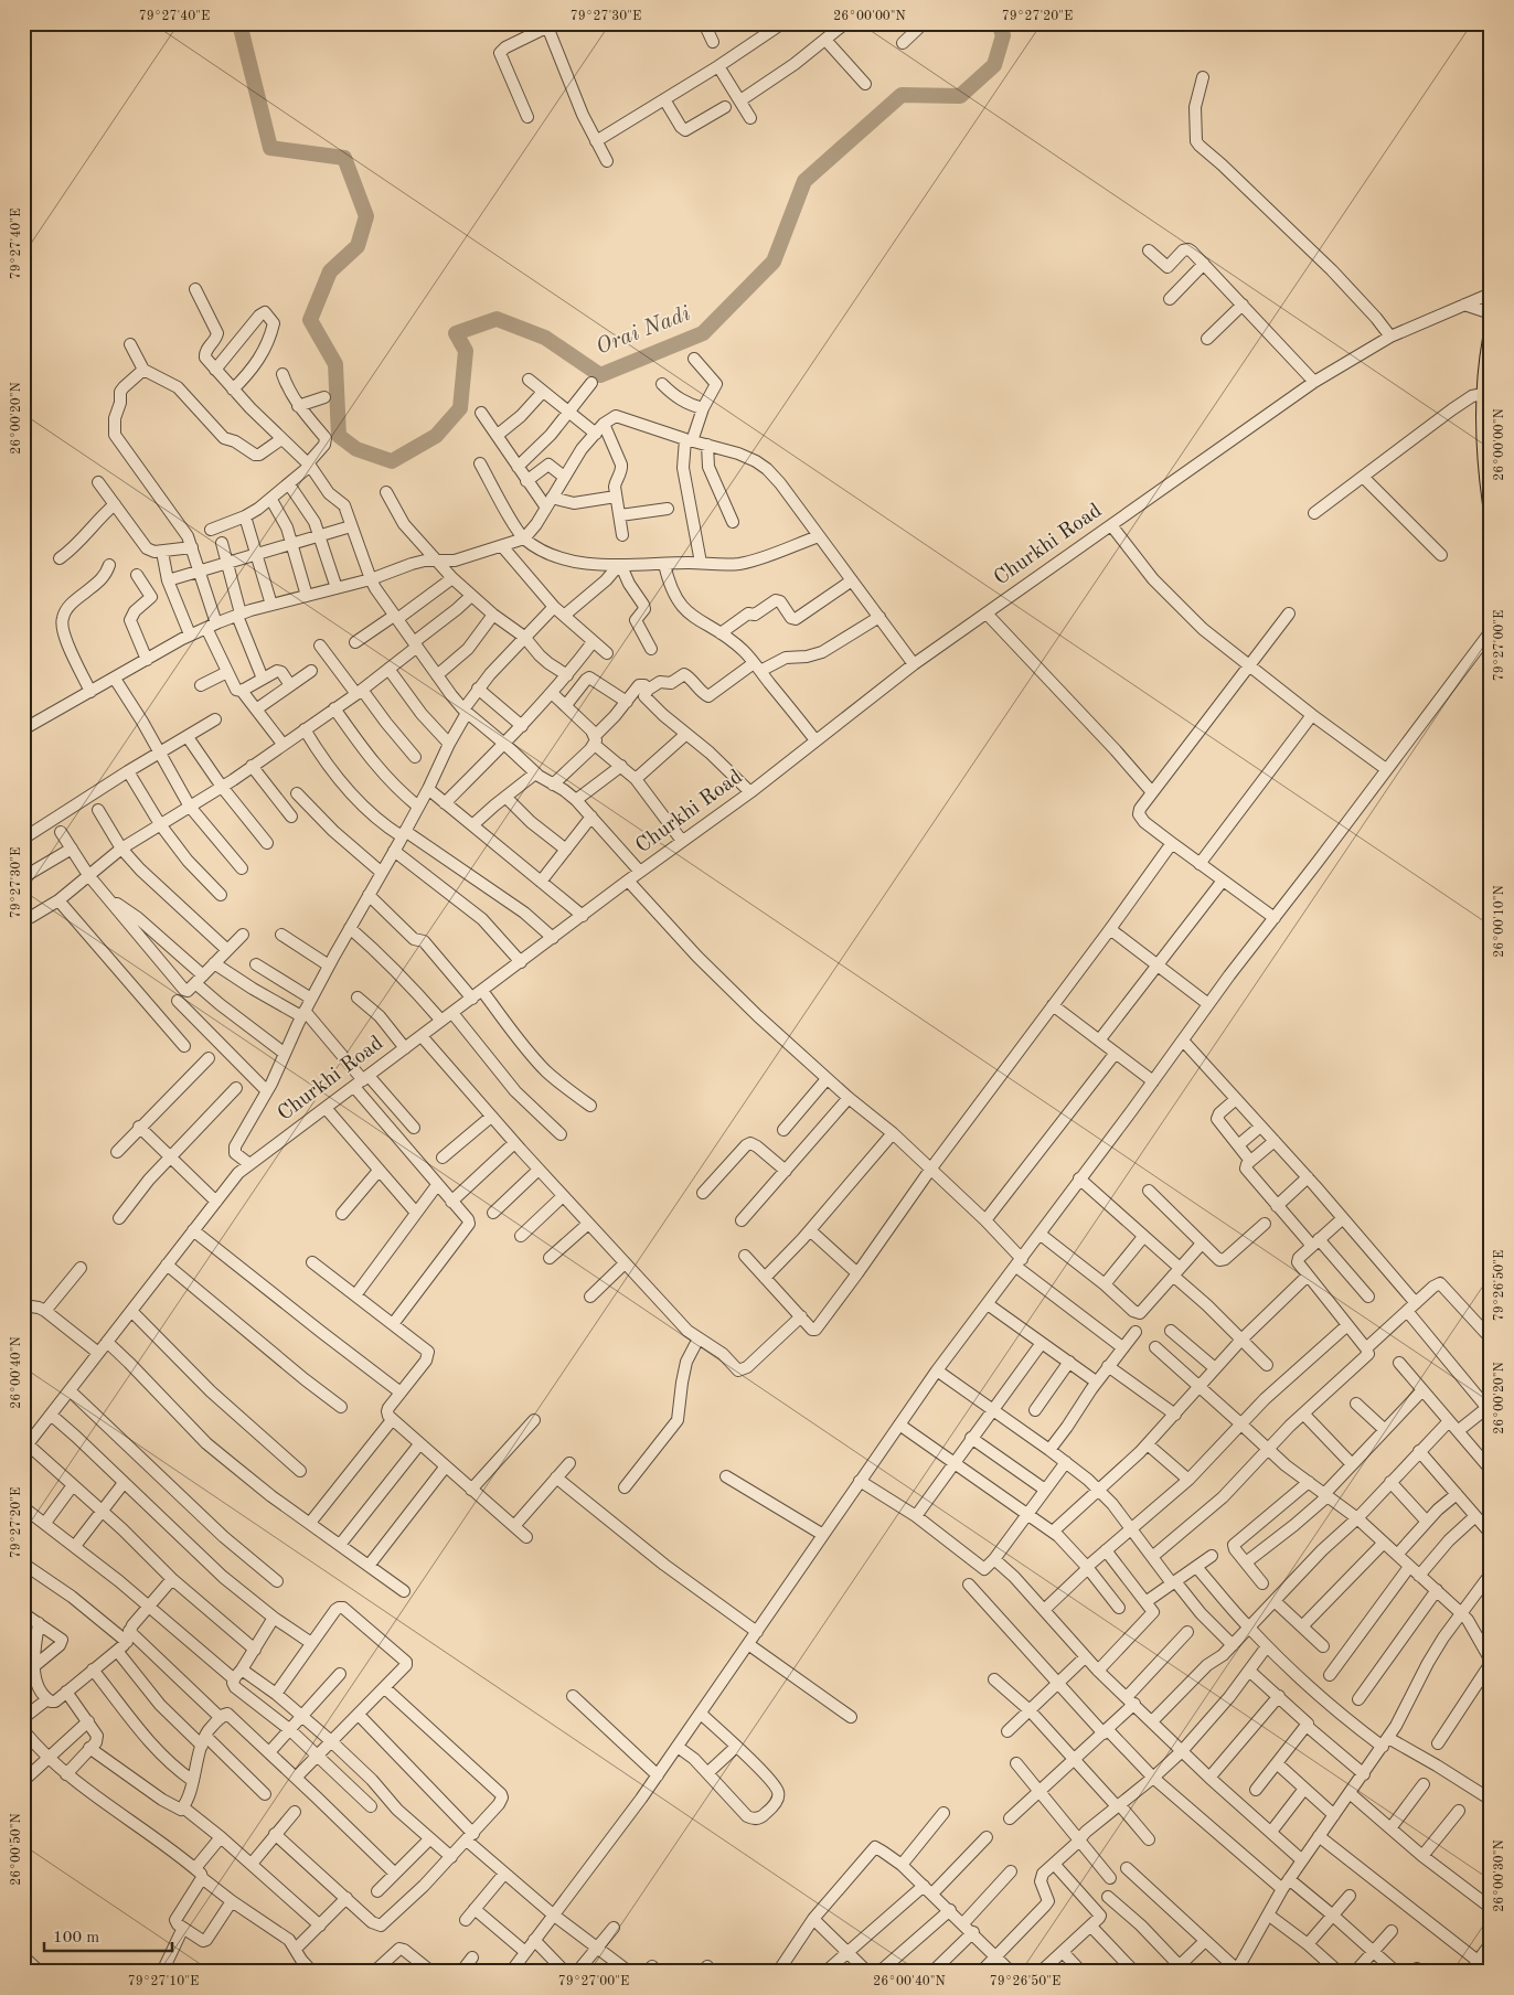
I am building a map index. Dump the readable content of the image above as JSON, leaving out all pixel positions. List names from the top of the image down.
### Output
{
  "streets": {
    "street": ["Churkhi Road"]
  },
  "water": ["Orai Nadi"],
  "scale_bar": "100 m",
  "coordinates": [
    "79°27'40\"E",
    "79°27'30\"E",
    "26°00'00\"N",
    "79°27'20\"E",
    "26°00'20\"N",
    "79°27'00\"E",
    "26°00'10\"N",
    "79°26'50\"E",
    "26°00'40\"N",
    "26°00'50\"N",
    "26°00'30\"N",
    "79°27'10\"E"
  ]
}
